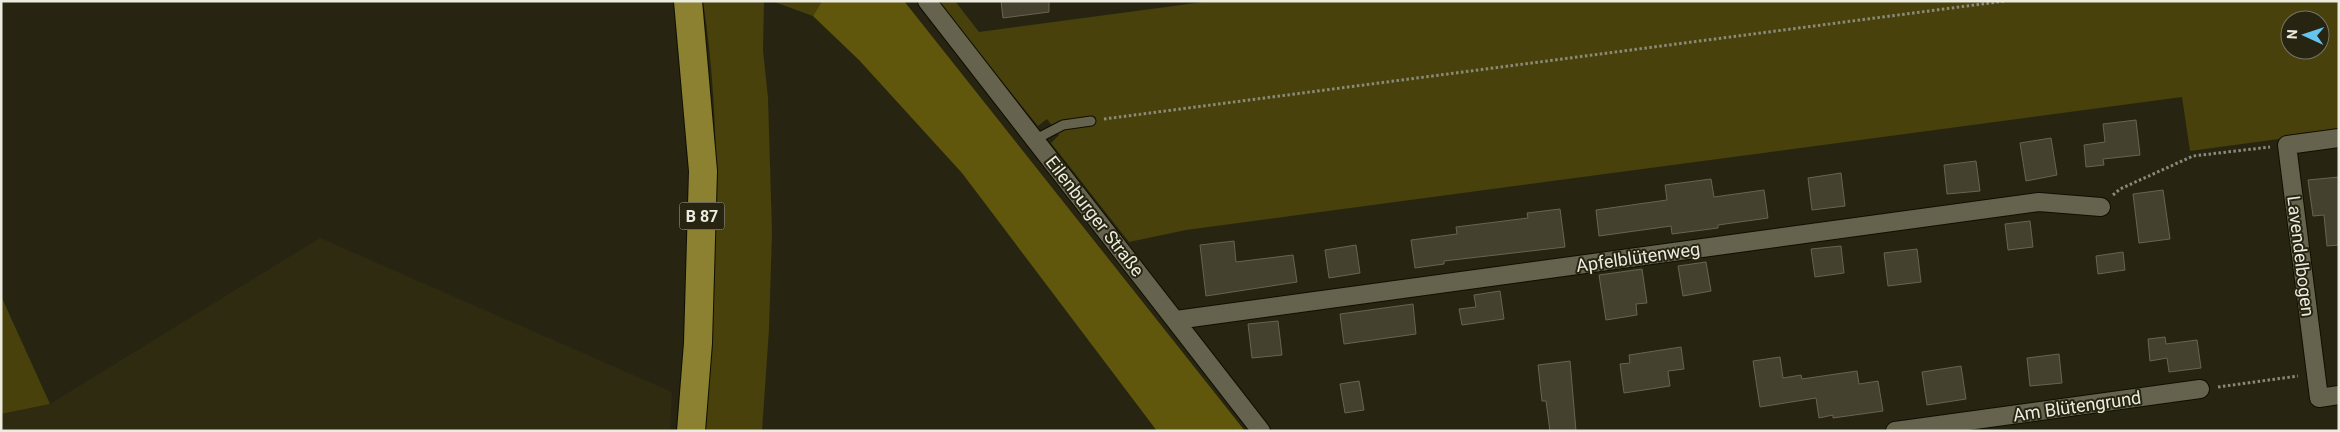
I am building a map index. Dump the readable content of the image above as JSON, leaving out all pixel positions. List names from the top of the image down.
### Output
{
  "streets": {
    "main road": ["B 87"],
    "street": [
      "Eilenburger Straße",
      "Lavendelbogen",
      "Apfelblütenweg",
      "Am Blütengrund"
    ]
  },
  "crossings": [
    ["Eilenburger Straße", "Apfelblütenweg"]
  ],
  "north": "left"
}
